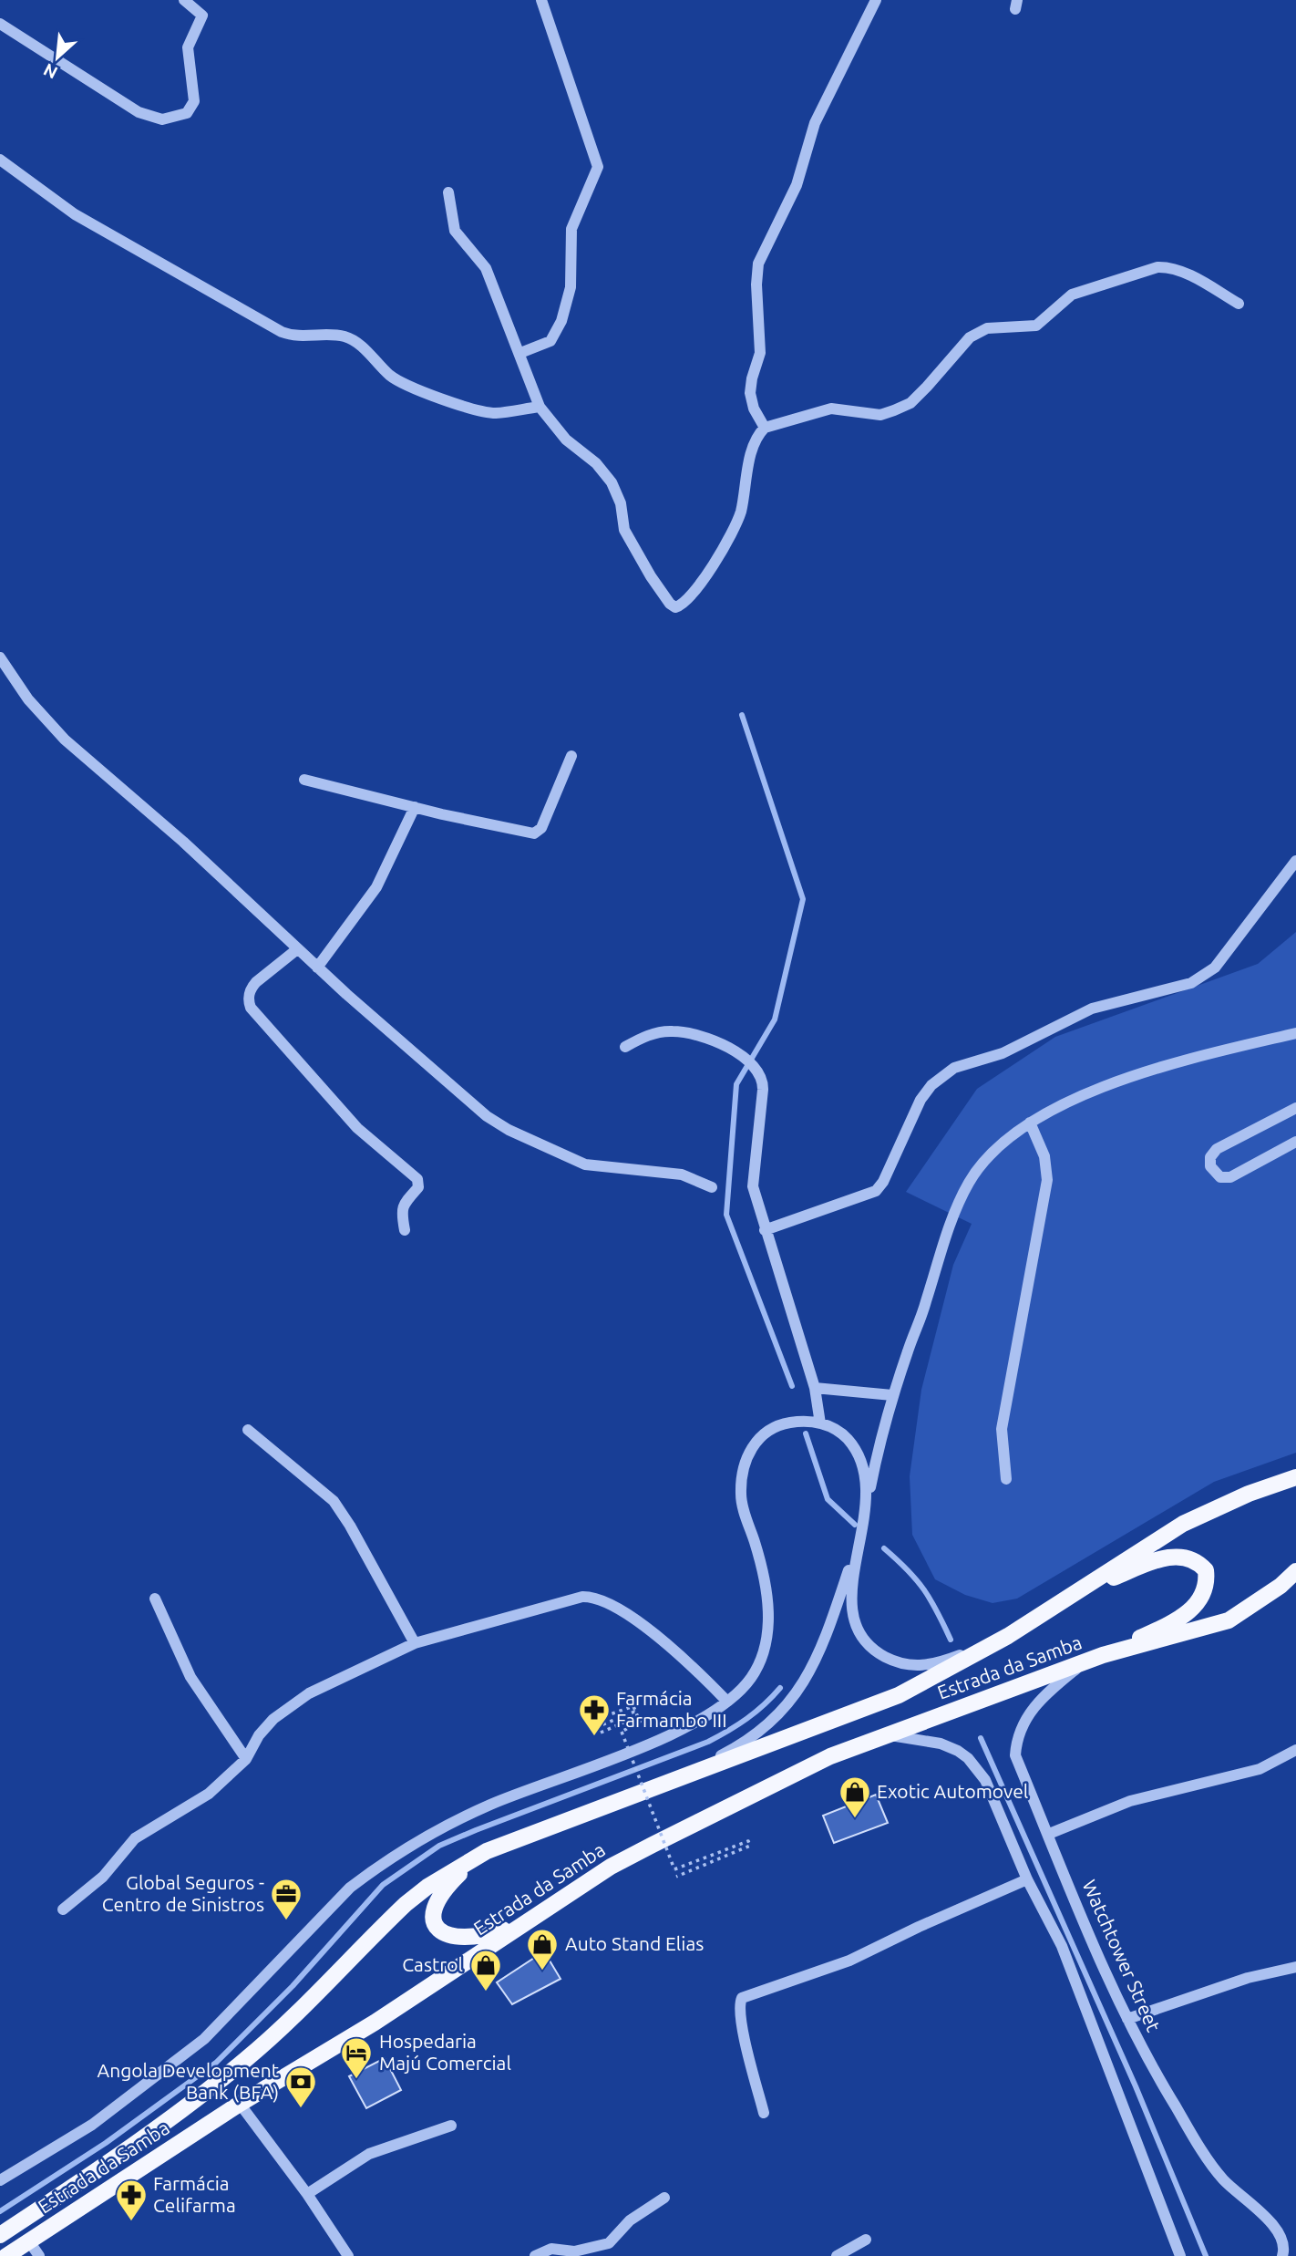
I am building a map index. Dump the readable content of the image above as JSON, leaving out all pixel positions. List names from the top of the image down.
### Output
{
  "streets": {
    "main road": ["Estrada da Samba"],
    "street": ["Watchtower Street"]
  },
  "crossings": [
    ["Estrada da Samba", "Watchtower Street"]
  ],
  "places": {
    "pharmacy": ["Farmácia Farmambo III", "Farmácia Celifarma"],
    "shop": ["Exotic Automovel", "Auto Stand Elias", "Castrol"],
    "office": ["Global Seguros - Centro de Sinistros"],
    "hotel": ["Hospedaria Majú Comercial"],
    "bank": ["Angola Development Bank (BFA)"]
  },
  "north": "bottom left"
}
